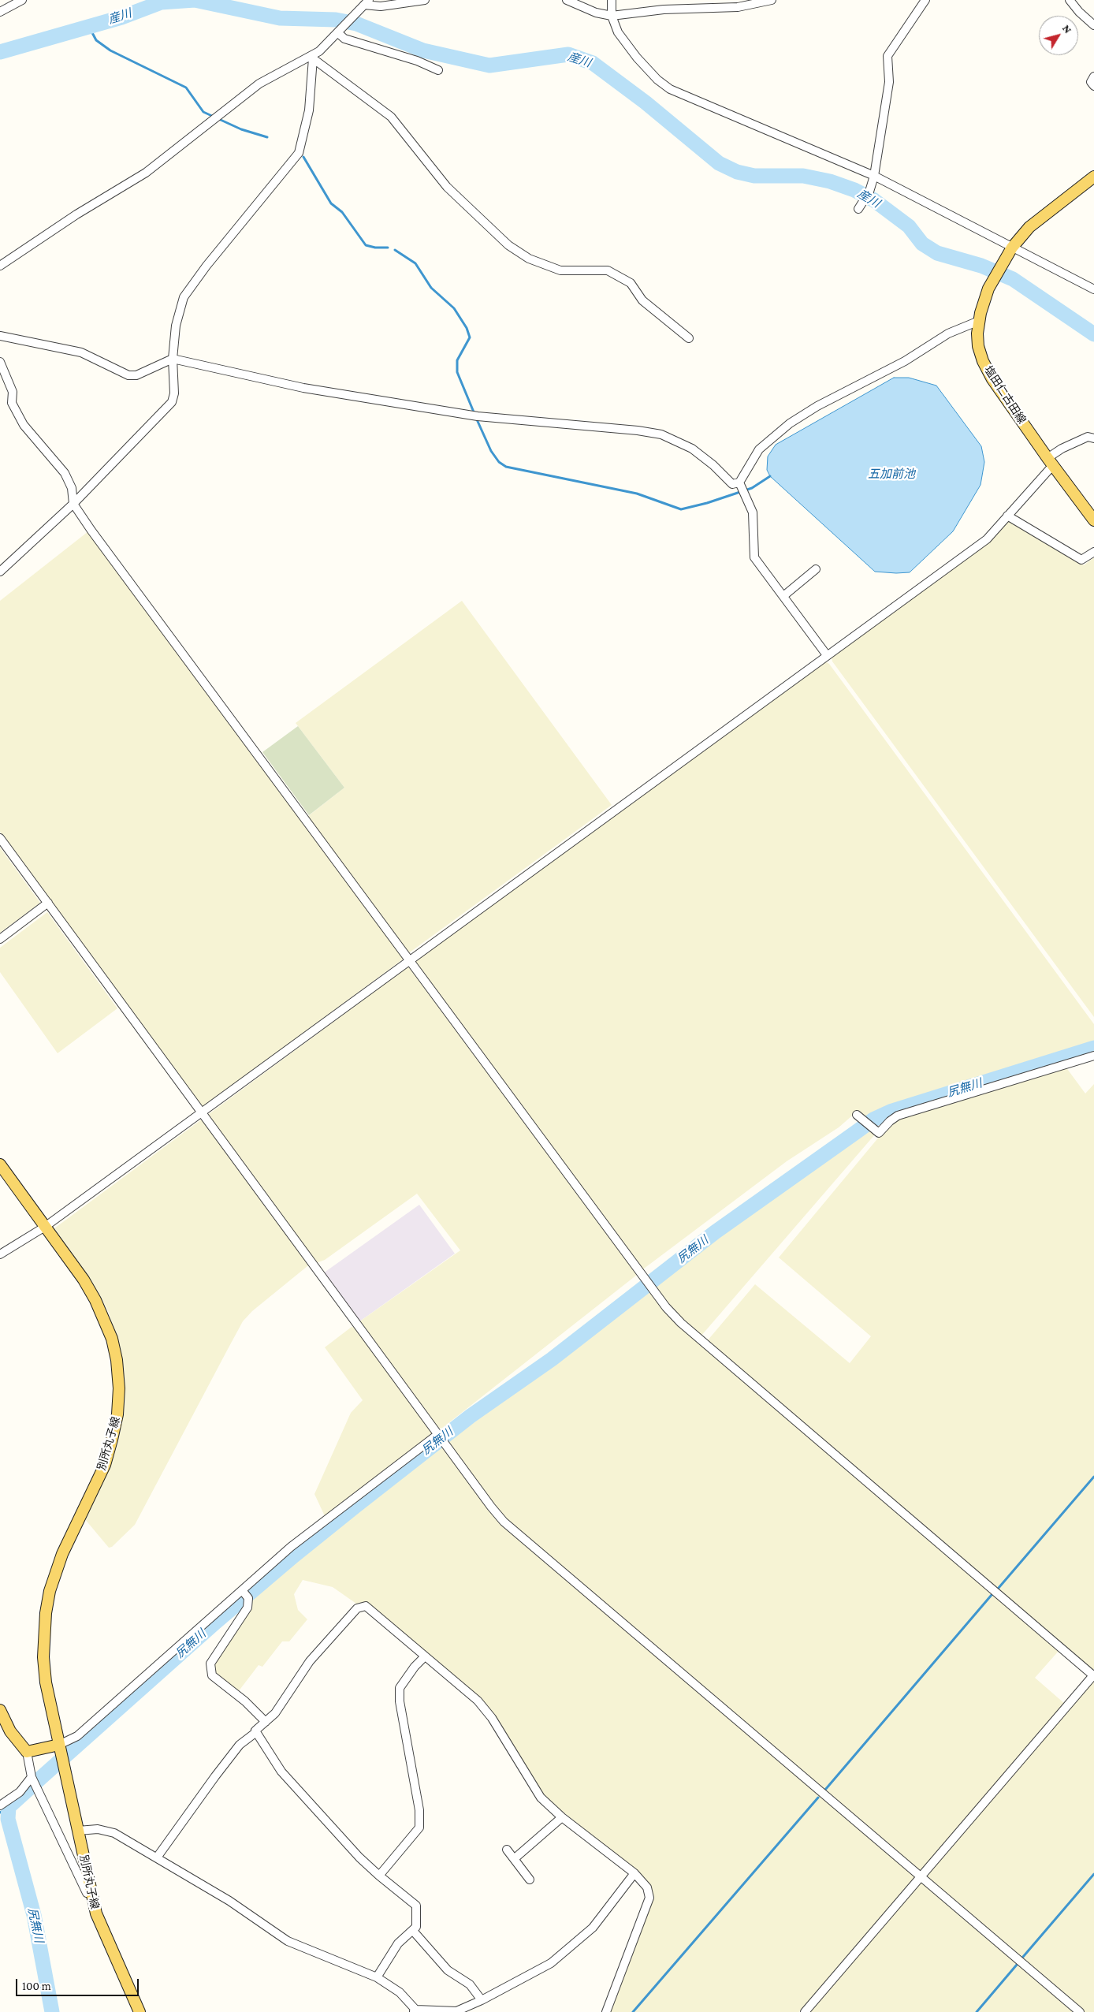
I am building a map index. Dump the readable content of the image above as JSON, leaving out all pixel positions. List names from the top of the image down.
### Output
{
  "streets": {
    "main road": ["塩田仁古田線", "別所丸子線"]
  },
  "water": ["産川", "五加前池", "尻無川"],
  "scale_bar": "100 m",
  "north": "top right"
}
